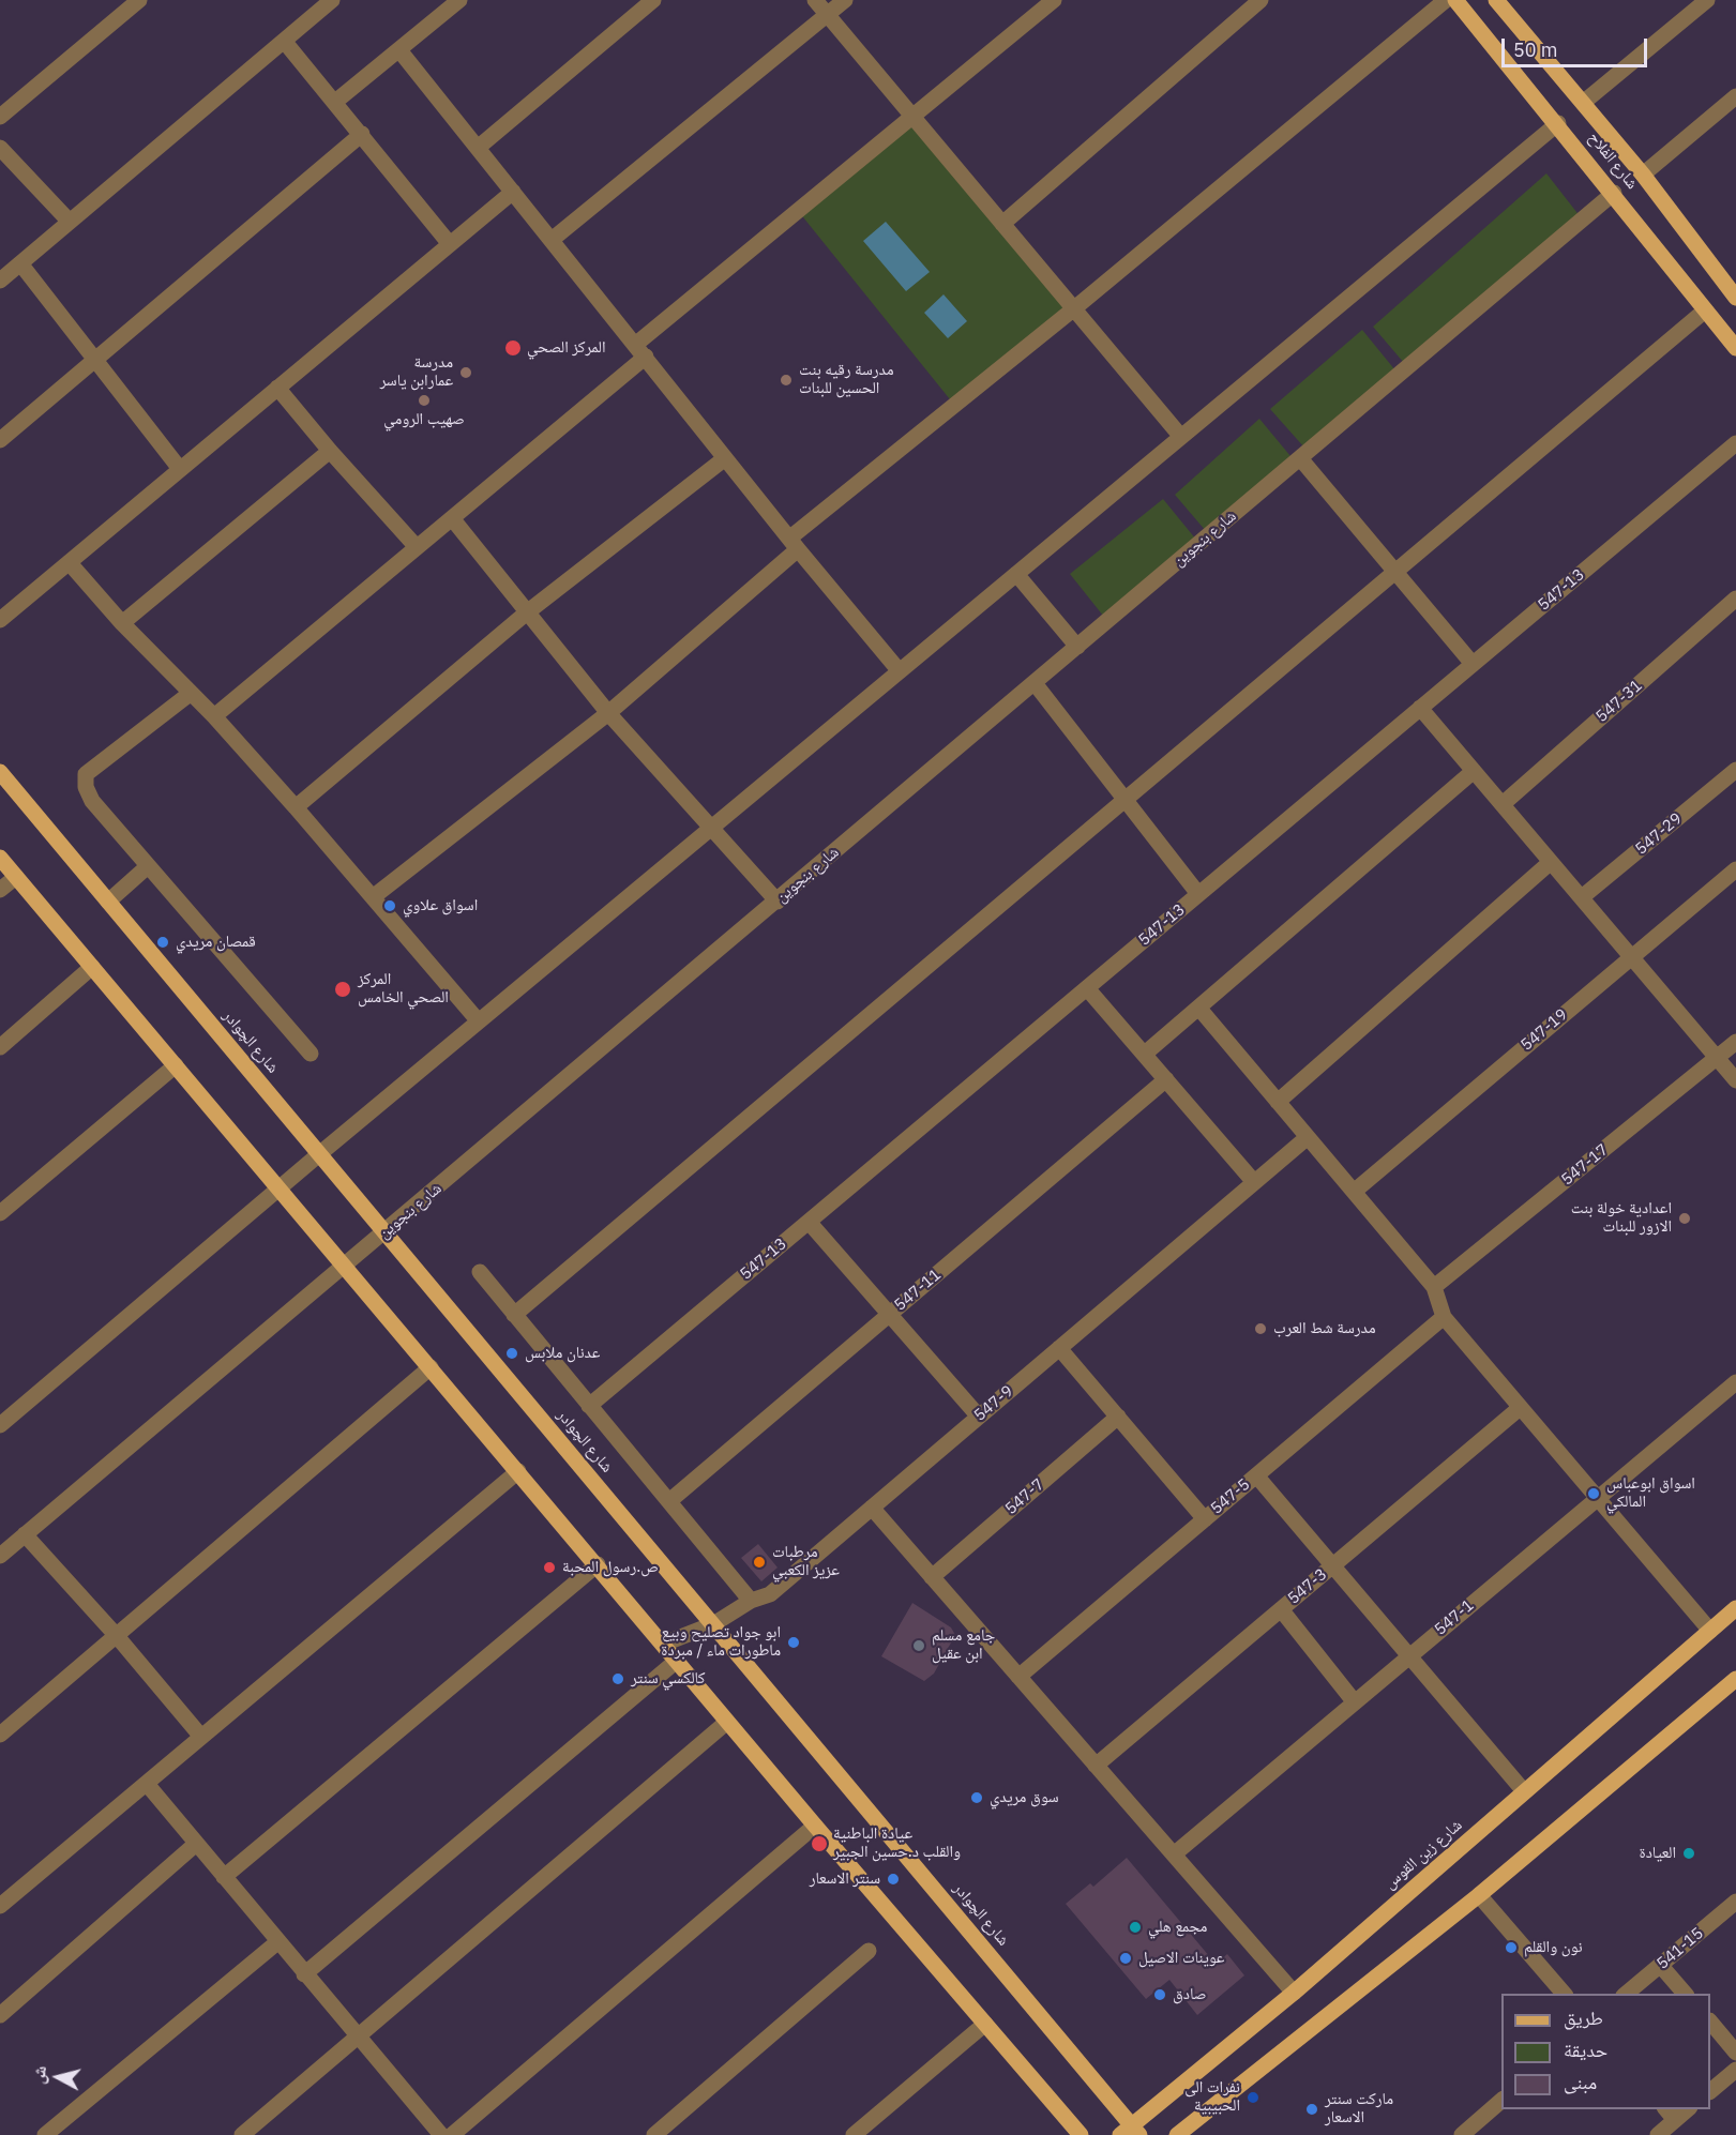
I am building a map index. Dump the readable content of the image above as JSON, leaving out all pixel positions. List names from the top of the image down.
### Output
{
  "streets": {
    "main road": ["شارع الفلاح", "شارع الچوادر", "شارع زين القوس"],
    "street": [
      "شارع بنجوين",
      "547-13",
      "547-31",
      "547-29",
      "547-19",
      "547-17",
      "547-11",
      "547-9",
      "547-7",
      "547-5",
      "547-3",
      "547-1",
      "541-15"
    ]
  },
  "crossings": [
    ["شارع الفلاح", "شارع بنجوين"],
    ["شارع بنجوين", "شارع الچوادر"],
    ["شارع الچوادر", "547-9"],
    ["شارع الچوادر", "شارع زين القوس"]
  ],
  "places": [
    "المركز الصحي",
    "مدرسة عمارابن ياسر",
    "مدرسة رقيه بنت الحسين للبنات",
    "صهيب الرومي",
    "اسواق علاوي",
    "قمصان مريدي",
    "المركز الصحي الخامس",
    "اعدادية خولة بنت الازور للبنات",
    "مدرسة شط العرب",
    "عدنان ملابس",
    "اسواق ابوعباس المالكي",
    "مرطبات عزيز الكعبي",
    "ص.رسول المحبة",
    "ابو جواد تصليح وبيع ماطورات ماء / مبردة",
    "جامع مسلم ابن عقيل",
    "كالكسي سنتر",
    "سوق مريدي",
    "عيادة الباطنية والقلب د.حسين الجبير",
    "العيادة",
    "سنتر الاسعار",
    "مجمع هلي",
    "نون والقلم",
    "عوينات الاصيل",
    "صادق",
    "نفرات الى الحبيبية",
    "ماركت سنتر الاسعار"
  ],
  "legend": ["طريق", "حديقة", "مبنى"],
  "scale_bar": "50 m",
  "north": "left"
}
